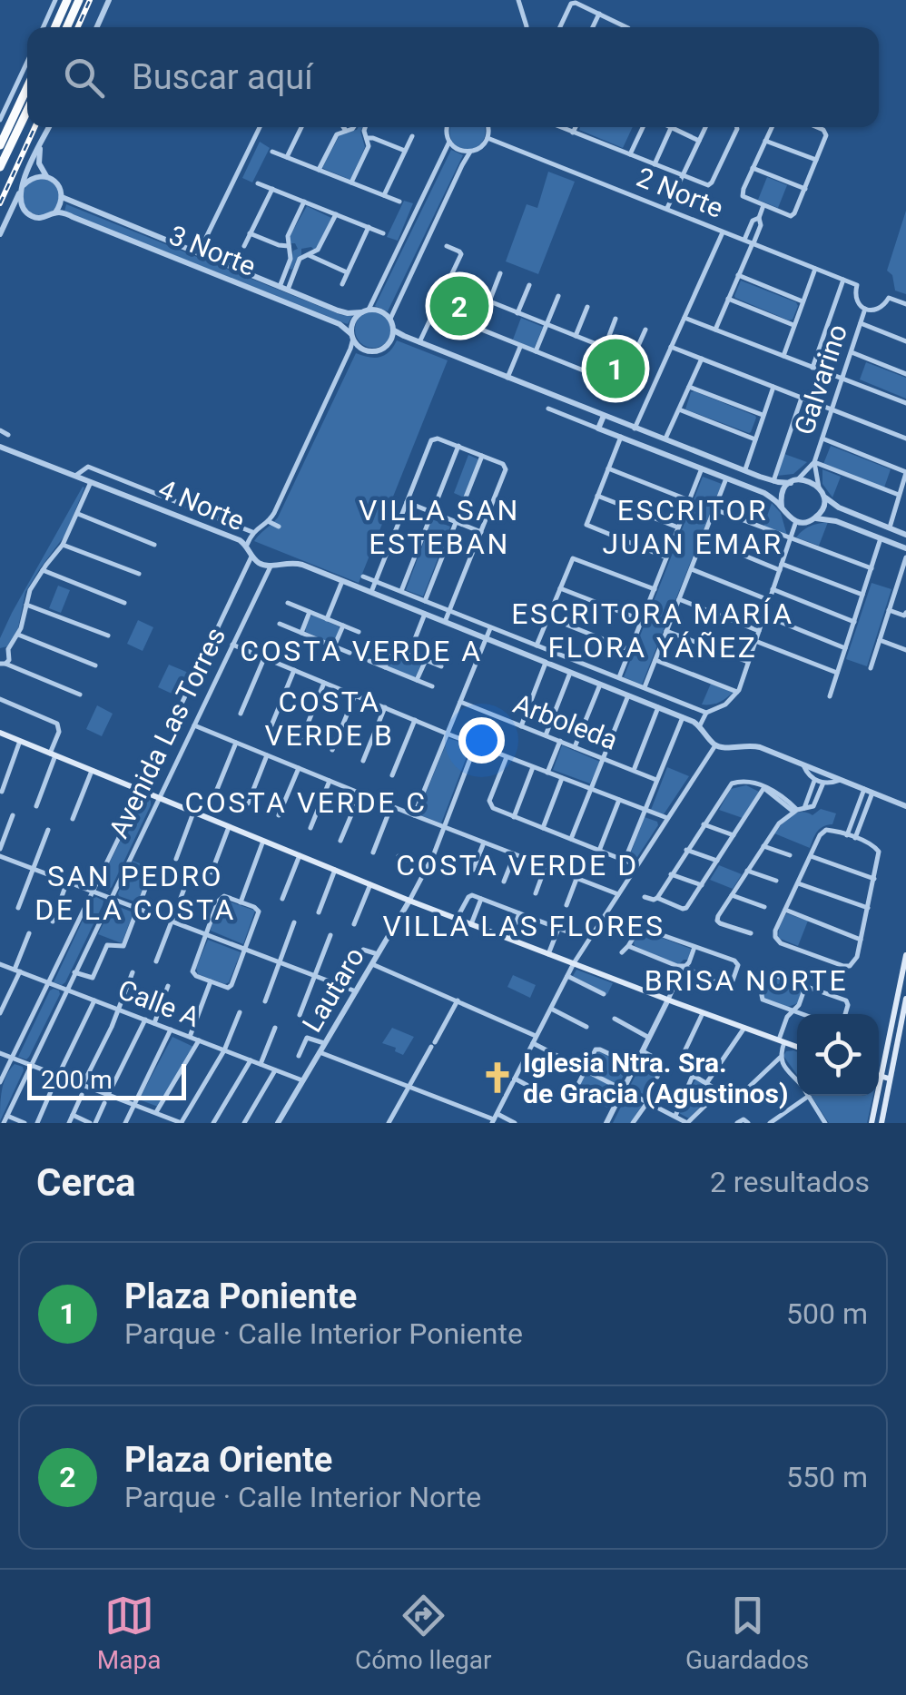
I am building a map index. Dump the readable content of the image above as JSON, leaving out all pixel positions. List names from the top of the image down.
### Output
{
  "streets": {
    "street": [
      "2 Norte",
      "3 Norte",
      "Galvarino",
      "4 Norte",
      "Arboleda",
      "Avenida Las Torres",
      "Lautaro",
      "Calle A"
    ]
  },
  "crossings": [
    ["2 Norte", "Galvarino"],
    ["4 Norte", "Avenida Las Torres"],
    ["Avenida Las Torres", "Calle A"],
    ["Lautaro", "Calle A"]
  ],
  "districts": [
    "VILLA SAN ESTEBAN",
    "ESCRITOR JUAN EMAR",
    "ESCRITORA MARÍA FLORA YÁÑEZ",
    "COSTA VERDE A",
    "COSTA VERDE B",
    "COSTA VERDE C",
    "COSTA VERDE D",
    "SAN PEDRO DE LA COSTA",
    "VILLA LAS FLORES",
    "BRISA NORTE"
  ],
  "places": {
    "church": ["Iglesia Ntra. Sra. de Gracia (Agustinos)"]
  },
  "scale_bar": "200 m",
  "page": {
    "search": "Buscar aquí",
    "pins": ["2", "1"],
    "scale": "200 m",
    "heading": ["Cerca", "2 resultados"],
    "list": [
      {
        "mark": "1",
        "name": "Plaza Poniente",
        "note": "Parque · Calle Interior Poniente",
        "value": "500 m"
      },
      {
        "mark": "2",
        "name": "Plaza Oriente",
        "note": "Parque · Calle Interior Norte",
        "value": "550 m"
      }
    ],
    "nav": ["Mapa", "Cómo llegar", "Guardados"]
  }
}
